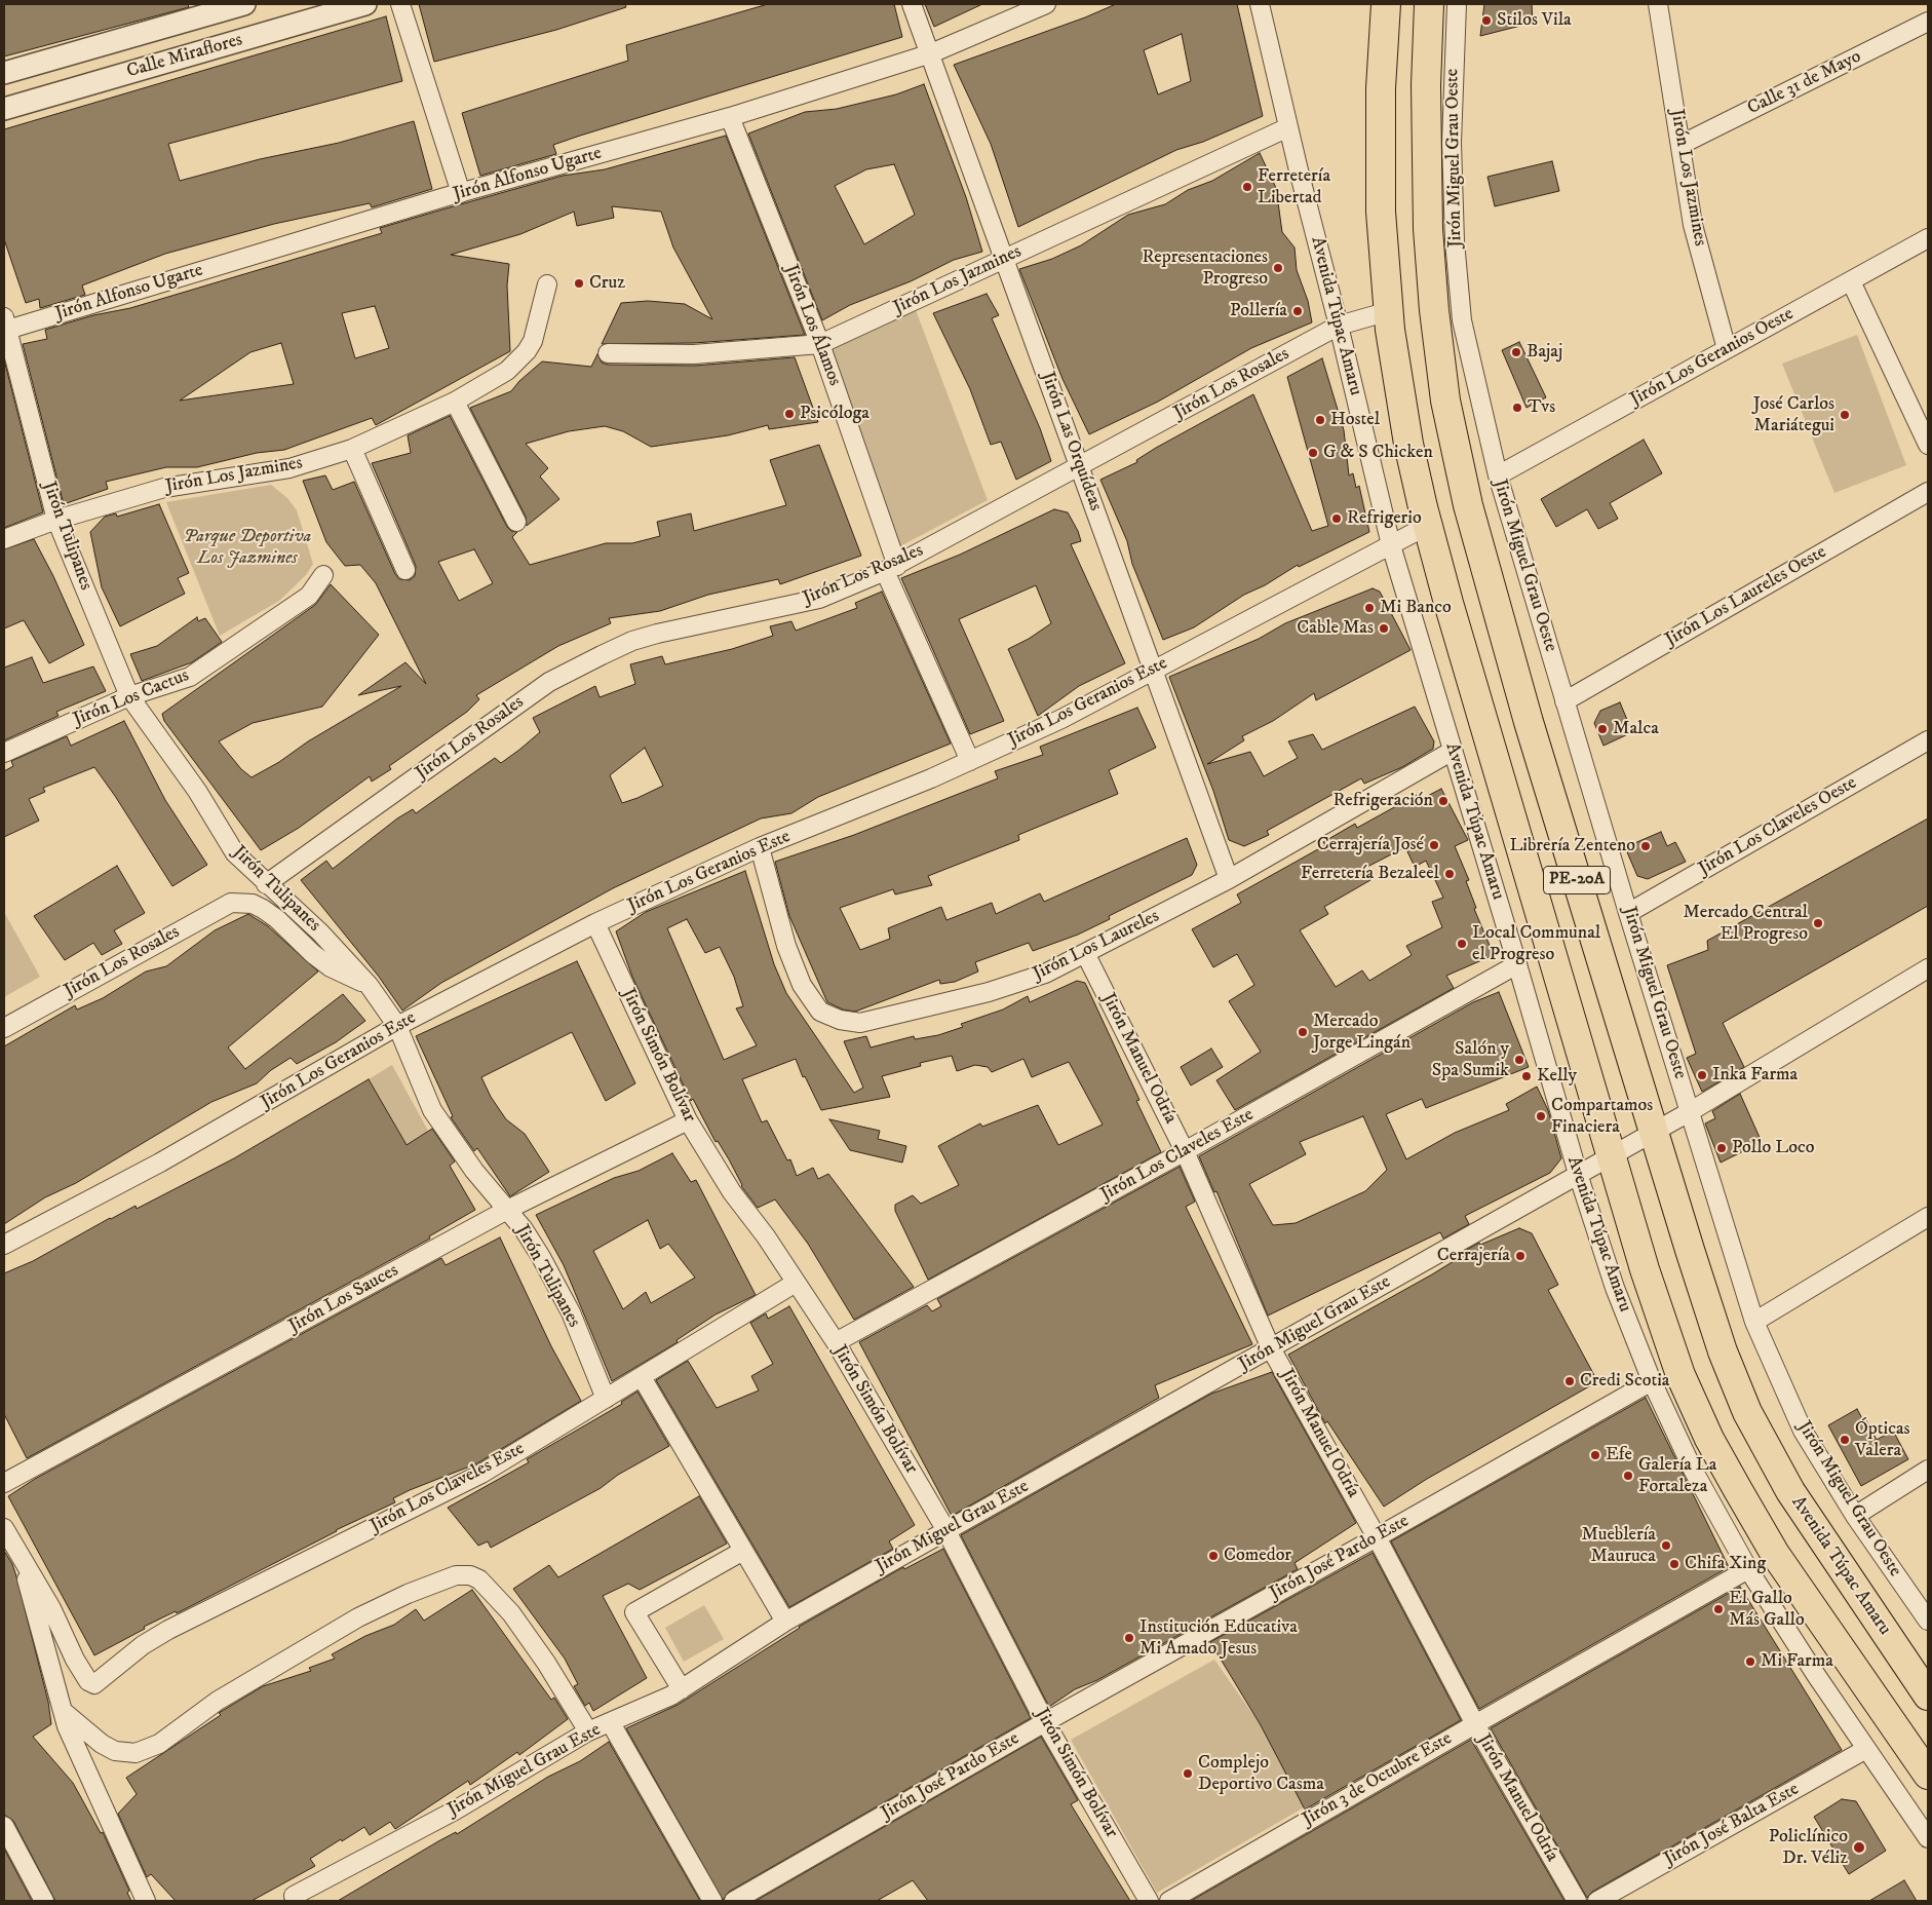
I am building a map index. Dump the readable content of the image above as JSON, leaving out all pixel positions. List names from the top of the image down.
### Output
{
  "streets": {
    "highway": ["Avenida Túpac Amaru", "PE-20A"],
    "street": [
      "Calle Miraflores",
      "Calle 31 de Mayo",
      "Jirón Miguel Grau Oeste",
      "Jirón Alfonso Ugarte",
      "Jirón Los Jazmines",
      "Jirón Los Álamos",
      "Jirón Los Geranios Oeste",
      "Jirón Los Rosales",
      "Jirón Las Orquídeas",
      "Jirón Tulipanes",
      "Jirón Los Laureles Oeste",
      "Jirón Los Cactus",
      "Jirón Los Geranios Este",
      "Jirón Los Claveles Oeste",
      "Jirón Los Laureles",
      "Jirón Simón Bolívar",
      "Jirón Manuel Odría",
      "Jirón Los Claveles Este",
      "Jirón Los Sauces",
      "Jirón Miguel Grau Este",
      "Jirón José Pardo Este",
      "Jirón 3 de Octubre Este",
      "Jirón José Balta Este"
    ]
  },
  "crossings": [
    ["Calle 31 de Mayo", "Jirón Los Jazmines"],
    ["Jirón Miguel Grau Oeste", "Jirón Los Geranios Oeste"],
    ["Jirón Miguel Grau Oeste", "Jirón Los Laureles Oeste"],
    ["Jirón Miguel Grau Oeste", "Jirón Los Claveles Oeste"],
    ["Jirón Alfonso Ugarte", "Jirón Los Álamos"],
    ["Jirón Alfonso Ugarte", "Jirón Las Orquídeas"],
    ["Jirón Alfonso Ugarte", "Jirón Tulipanes"],
    ["Jirón Los Jazmines", "Avenida Túpac Amaru"],
    ["Jirón Los Jazmines", "Jirón Los Álamos"],
    ["Jirón Los Jazmines", "Jirón Los Geranios Oeste"],
    ["Jirón Los Jazmines", "Jirón Las Orquídeas"],
    ["Jirón Los Jazmines", "Jirón Tulipanes"],
    ["Avenida Túpac Amaru", "Jirón Los Rosales"],
    ["Avenida Túpac Amaru", "Jirón Los Geranios Este"],
    ["Avenida Túpac Amaru", "Jirón Los Laureles"],
    ["Avenida Túpac Amaru", "Jirón Los Claveles Este"],
    ["Avenida Túpac Amaru", "Jirón Miguel Grau Este"],
    ["Avenida Túpac Amaru", "Jirón José Pardo Este"],
    ["Avenida Túpac Amaru", "Jirón 3 de Octubre Este"],
    ["Avenida Túpac Amaru", "Jirón José Balta Este"],
    ["Jirón Los Álamos", "Jirón Los Rosales"],
    ["Jirón Los Álamos", "Jirón Los Geranios Este"],
    ["Jirón Los Rosales", "Jirón Las Orquídeas"],
    ["Jirón Los Rosales", "Jirón Tulipanes"],
    ["Jirón Las Orquídeas", "Jirón Los Geranios Este"],
    ["Jirón Las Orquídeas", "Jirón Los Laureles"],
    ["Jirón Tulipanes", "Jirón Los Cactus"],
    ["Jirón Tulipanes", "Jirón Los Geranios Este"],
    ["Jirón Tulipanes", "Jirón Los Claveles Este"],
    ["Jirón Tulipanes", "Jirón Los Sauces"],
    ["Jirón Los Geranios Este", "Jirón Los Laureles"],
    ["Jirón Los Geranios Este", "Jirón Simón Bolívar"],
    ["Jirón Los Laureles", "Jirón Manuel Odría"],
    ["Jirón Simón Bolívar", "Jirón Los Claveles Este"],
    ["Jirón Simón Bolívar", "Jirón Los Sauces"],
    ["Jirón Simón Bolívar", "Jirón Miguel Grau Este"],
    ["Jirón Simón Bolívar", "Jirón José Pardo Este"],
    ["Jirón Manuel Odría", "Jirón Los Claveles Este"],
    ["Jirón Manuel Odría", "Jirón Miguel Grau Este"],
    ["Jirón Manuel Odría", "Jirón José Pardo Este"],
    ["Jirón Manuel Odría", "Jirón 3 de Octubre Este"]
  ],
  "parks": ["Parque Deportiva Los Jazmines"],
  "places": [
    "Stilos Vila",
    "Ferretería Libertad",
    "Representaciones Progreso",
    "Cruz",
    "Pollería",
    "Bajaj",
    "Tvs",
    "Psicóloga",
    "José Carlos Mariátegui",
    "Hostel",
    "G & S Chicken",
    "Refrigerio",
    "Mi Banco",
    "Cable Mas",
    "Malca",
    "Refrigeración",
    "Cerrajería José",
    "Librería Zenteno",
    "Ferretería Bezaleel",
    "Mercado Central El Progreso",
    "Local Communal el Progreso",
    "Mercado Jorge Lingán",
    "Salón y Spa Sumik",
    "Inka Farma",
    "Kelly",
    "Compartamos Finaciera",
    "Pollo Loco",
    "Cerrajería",
    "Credi Scotia",
    "Ópticas Valera",
    "Efe",
    "Galería La Fortaleza",
    "Mueblería Mauruca",
    "Comedor",
    "Chifa Xing",
    "El Gallo Más Gallo",
    "Institución Educativa Mi Amado Jesus",
    "Mi Farma",
    "Complejo Deportivo Casma",
    "Policlínico Dr. Véliz"
  ]
}
